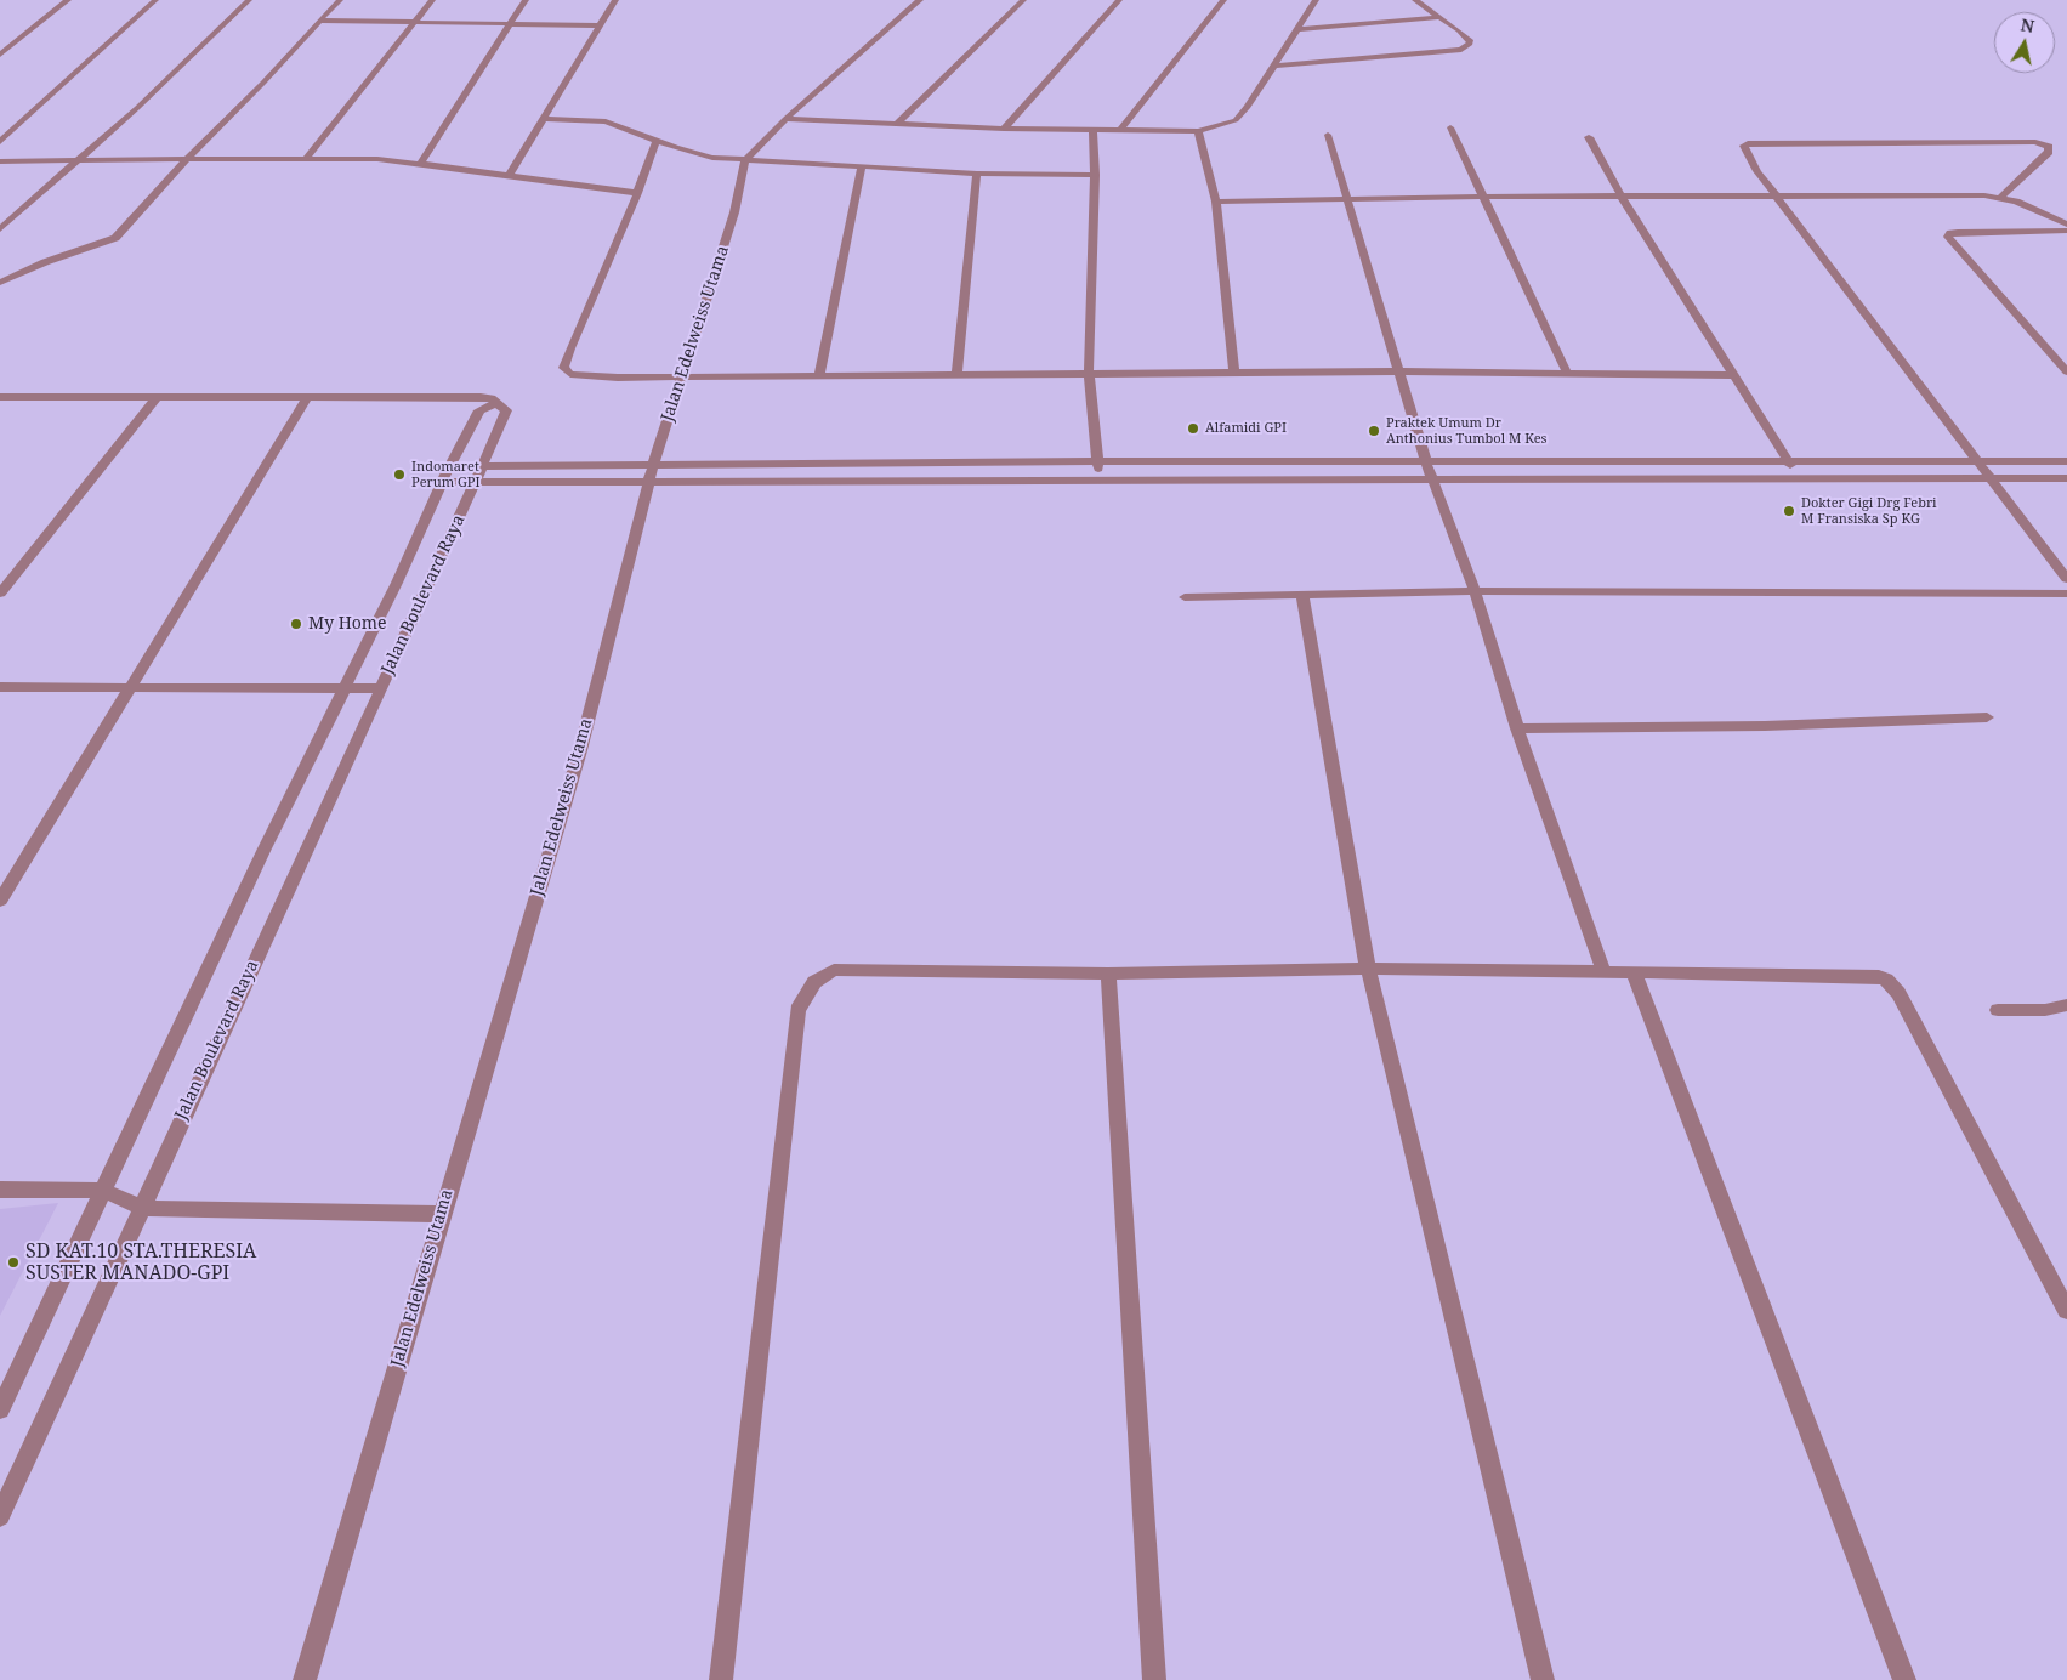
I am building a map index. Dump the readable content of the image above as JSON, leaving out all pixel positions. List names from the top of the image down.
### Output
{
  "streets": {
    "street": ["Jalan Edelweiss Utama", "Jalan Boulevard Raya"]
  },
  "places": [
    "Alfamidi GPI",
    "Praktek Umum Dr Anthonius Tumbol M Kes",
    "Indomaret Perum GPI",
    "Dokter Gigi Drg Febri M Fransiska Sp KG",
    "My Home",
    "SD KAT.10 STA.THERESIA SUSTER MANADO-GPI"
  ],
  "north": "top"
}
